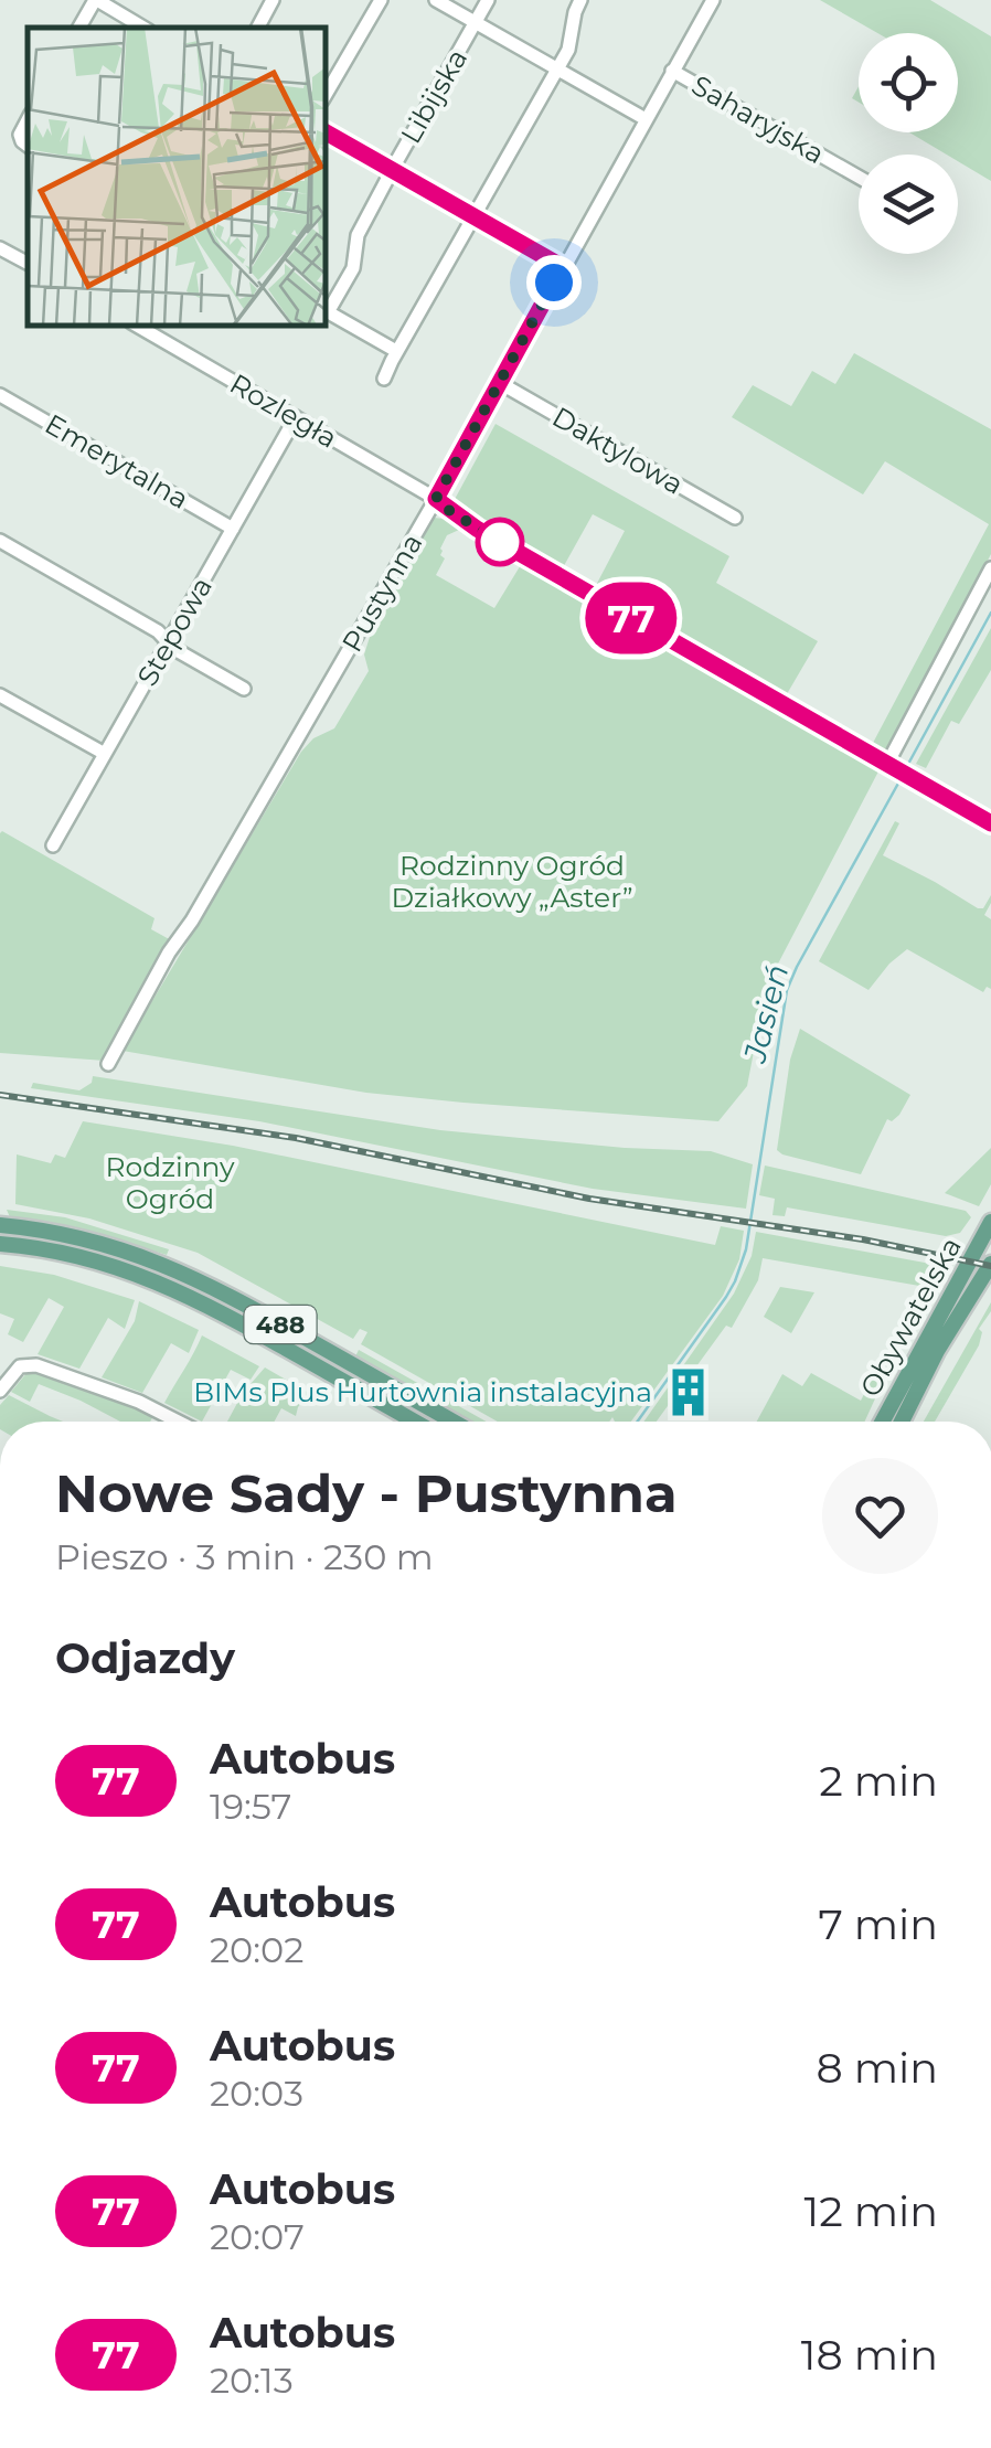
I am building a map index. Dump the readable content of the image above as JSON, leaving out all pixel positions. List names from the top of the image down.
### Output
{
  "streets": {
    "main road": ["Obywatelska", "488"],
    "street": [
      "Libijska",
      "Saharyjska",
      "Rozległa",
      "Daktylowa",
      "Emerytalna",
      "Pustynna",
      "Stepowa"
    ]
  },
  "crossings": [
    ["Saharyjska", "Pustynna"],
    ["Rozległa", "Pustynna"],
    ["Rozległa", "Stepowa"],
    ["Daktylowa", "Pustynna"],
    ["Emerytalna", "Stepowa"]
  ],
  "water": ["Jasień"],
  "parks": ["Rodzinny Ogród Działkowy „Aster”", "Rodzinny Ogród"],
  "places": {
    "building": ["BIMs Plus Hurtownia instalacyjna"]
  },
  "lines": ["bus line 77"],
  "page": {
    "on_map": "77",
    "heading": [
      ["Nowe Sady - Pustynna", "Pieszo · 3 min · 230 m"],
      "Odjazdy"
    ],
    "list": [
      {
        "mark": "77",
        "name": "Autobus",
        "note": "19:57",
        "value": "2 min"
      },
      {
        "mark": "77",
        "name": "Autobus",
        "note": "20:02",
        "value": "7 min"
      },
      {
        "mark": "77",
        "name": "Autobus",
        "note": "20:03",
        "value": "8 min"
      },
      {
        "mark": "77",
        "name": "Autobus",
        "note": "20:07",
        "value": "12 min"
      },
      {
        "mark": "77",
        "name": "Autobus",
        "note": "20:13",
        "value": "18 min"
      }
    ]
  }
}
